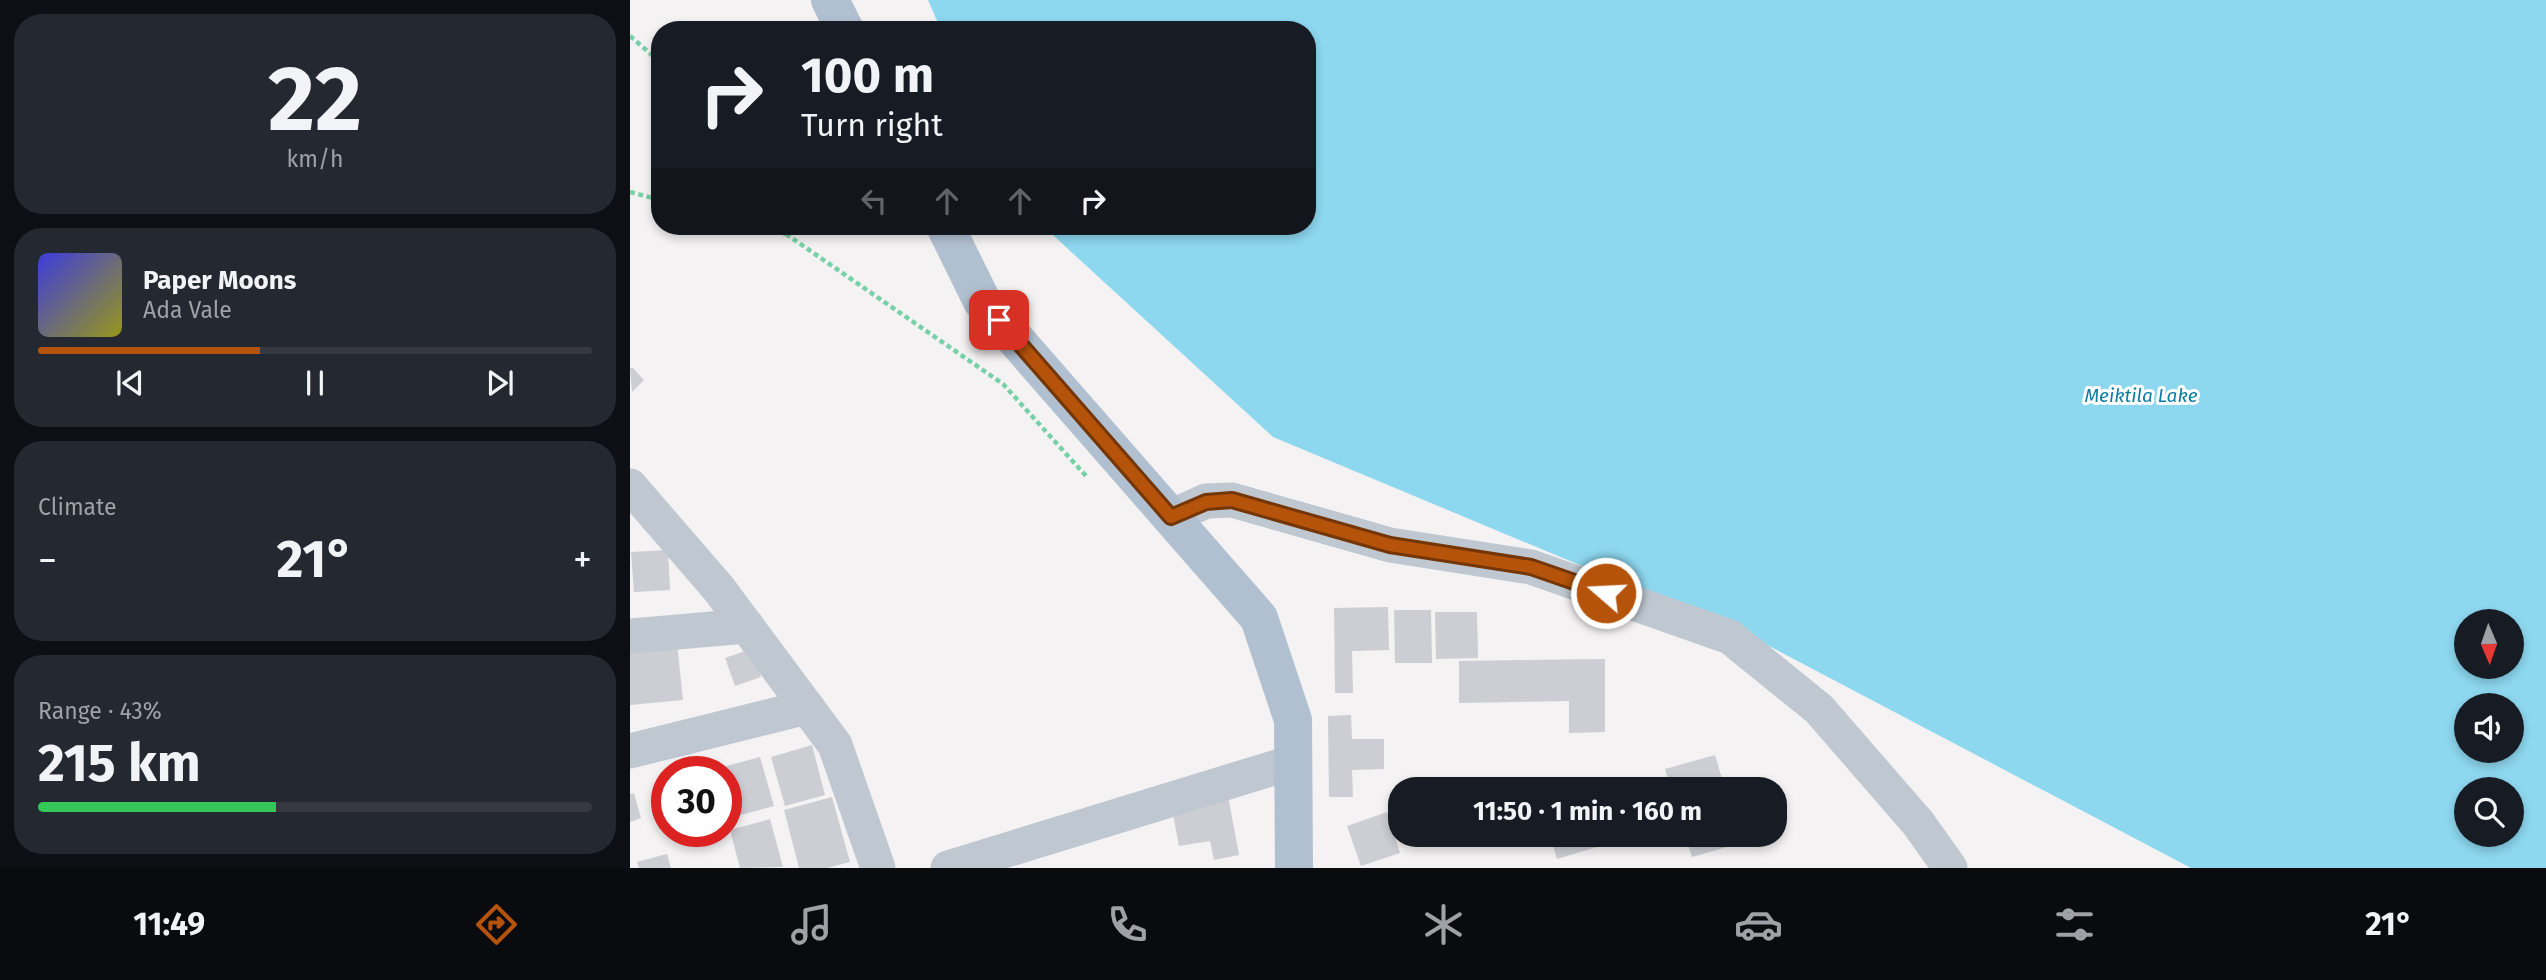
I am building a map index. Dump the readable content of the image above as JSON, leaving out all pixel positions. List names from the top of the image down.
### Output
{
  "water": ["Meiktila Lake"],
  "north": "bottom",
  "page": {
    "tile": [
      ["22", "km/h"],
      "Climate",
      ["Range · 43%", "215 km"]
    ],
    "turn": ["100 m", "Turn right"],
    "song": ["Paper Moons", "Ada Vale"],
    "heat": ["−", "21°", "+"],
    "limit": "30",
    "trip": "11:50 · 1 min · 160 m",
    "tabs": ["11:49", "21°"]
  }
}
